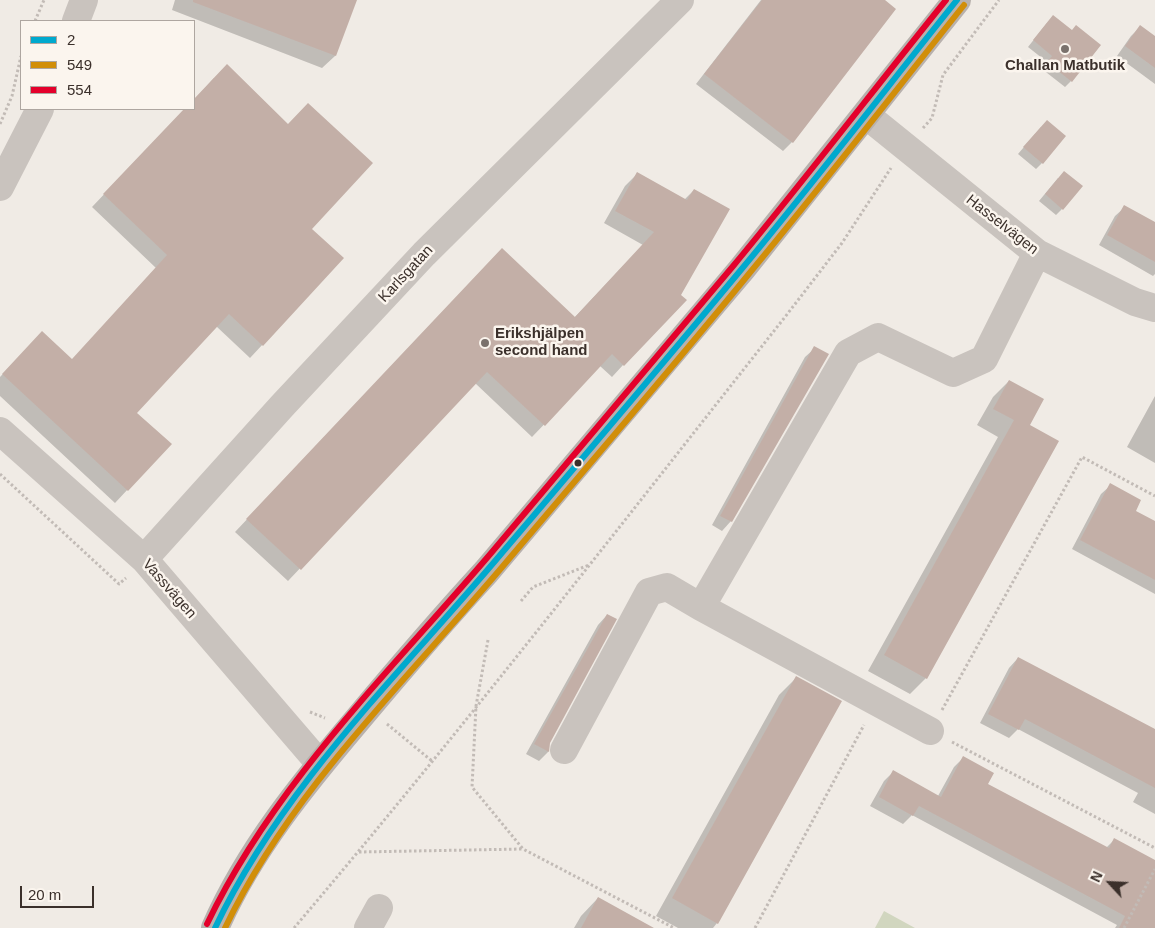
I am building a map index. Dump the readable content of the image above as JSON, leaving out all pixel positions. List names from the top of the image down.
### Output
{
  "streets": {
    "street": ["Hasselvägen", "Karlsgatan", "Vassvägen"]
  },
  "crossings": [
    ["Karlsgatan", "Vassvägen"]
  ],
  "places": ["Challan Matbutik", "Erikshjälpen second hand"],
  "lines": ["transit line 2", "transit line 554", "transit line 549"],
  "legend": ["2", "549", "554"],
  "scale_bar": "20 m",
  "north": "top left"
}
